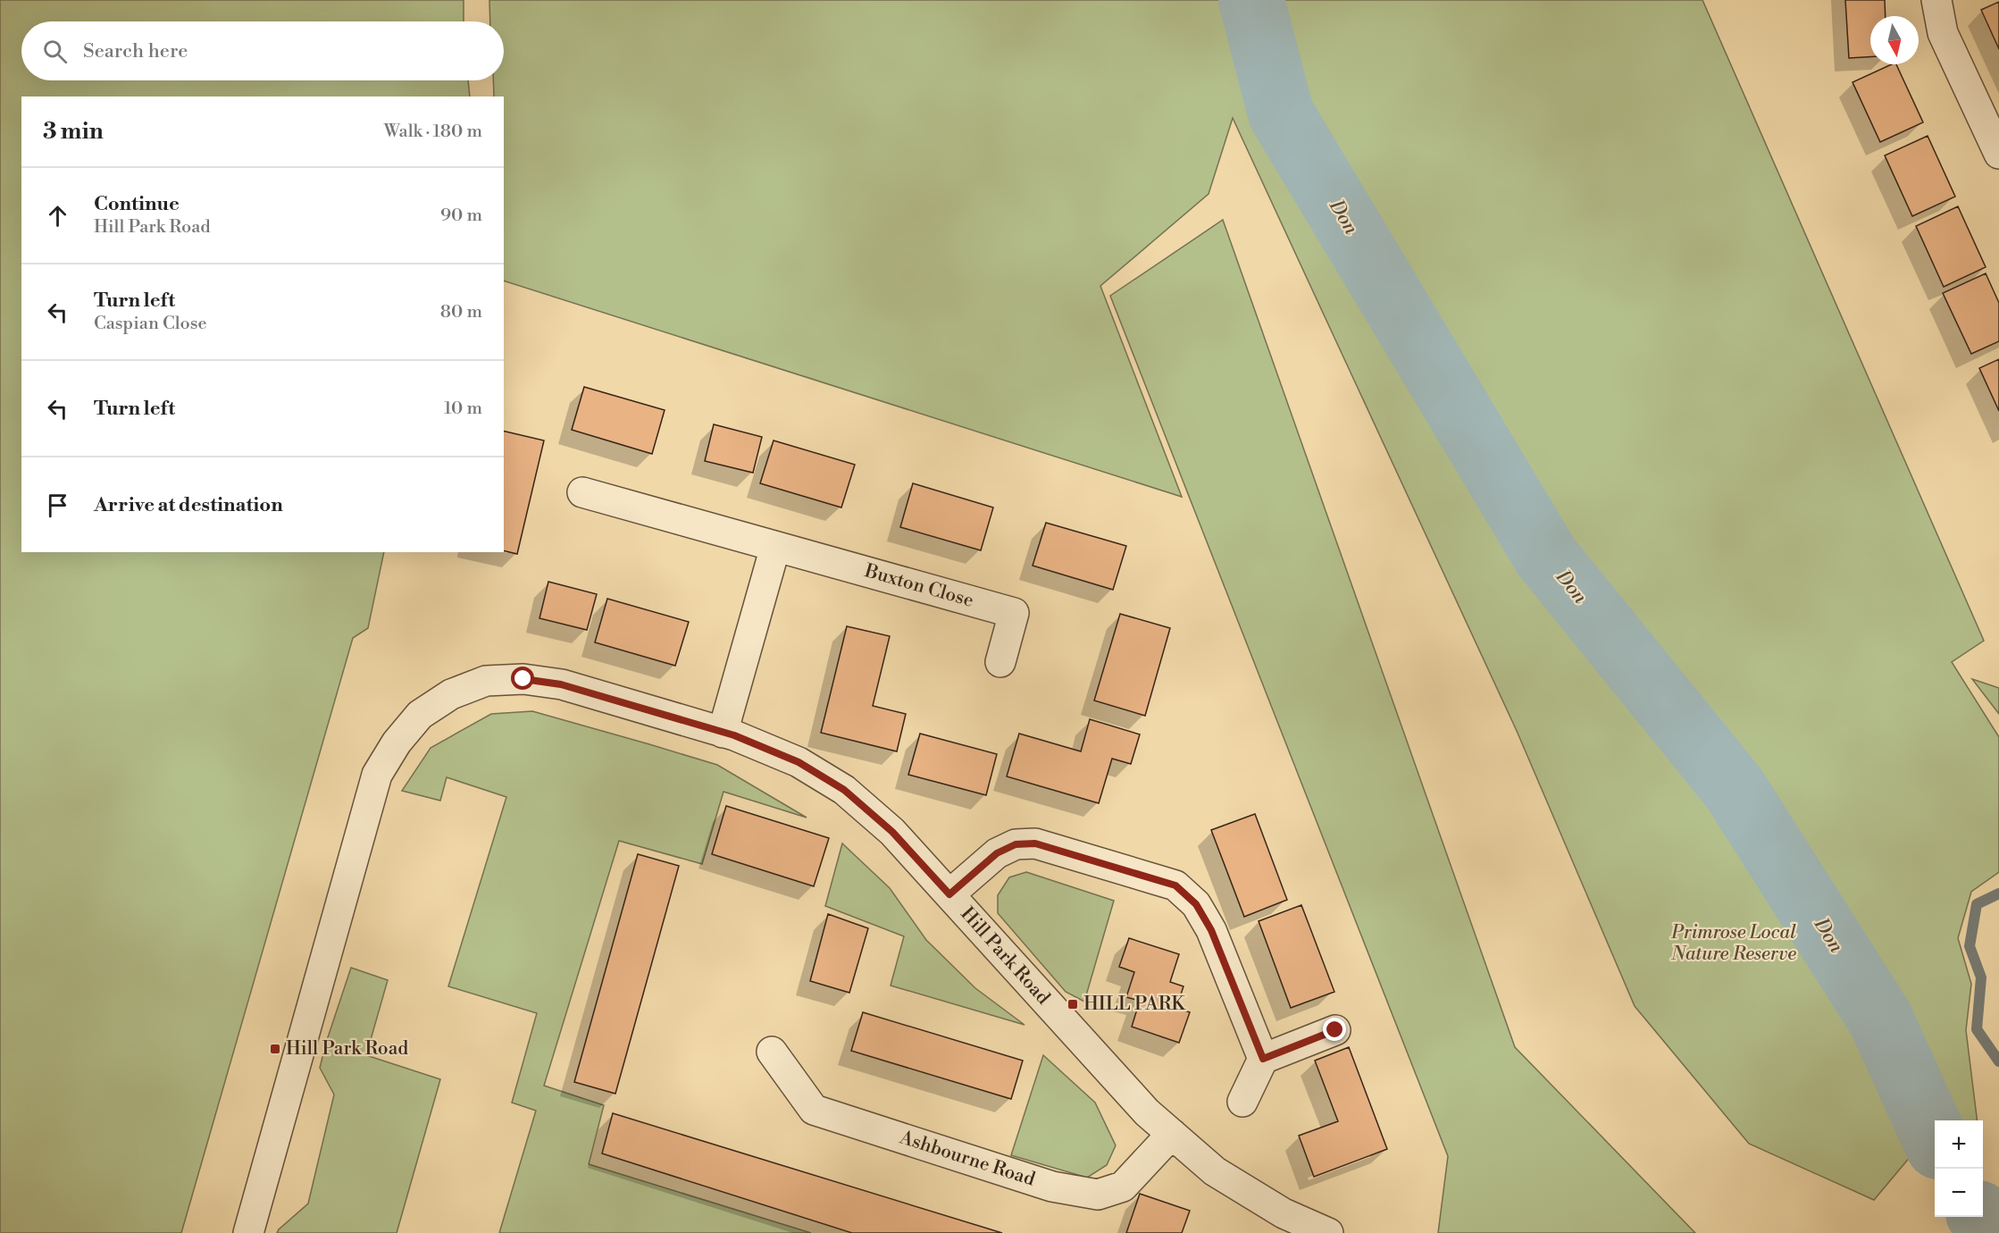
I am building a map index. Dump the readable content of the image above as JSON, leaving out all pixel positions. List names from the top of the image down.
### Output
{
  "streets": {
    "street": ["Buxton Close", "Hill Park Road", "Ashbourne Road"]
  },
  "crossings": [
    ["Hill Park Road", "Ashbourne Road"]
  ],
  "water": ["Don"],
  "parks": ["Primrose Local Nature Reserve"],
  "places": {
    "transit": ["HILL PARK", "Hill Park Road"]
  },
  "north": "bottom",
  "page": {
    "search": "Search here",
    "heading": ["3 min", "Walk · 180 m"],
    "list": [
      ["Continue", "Hill Park Road", "90 m"],
      ["Turn left", "Caspian Close", "80 m"],
      ["Turn left", "10 m"],
      "Arrive at destination"
    ],
    "map_buttons": ["+", "−"]
  }
}
